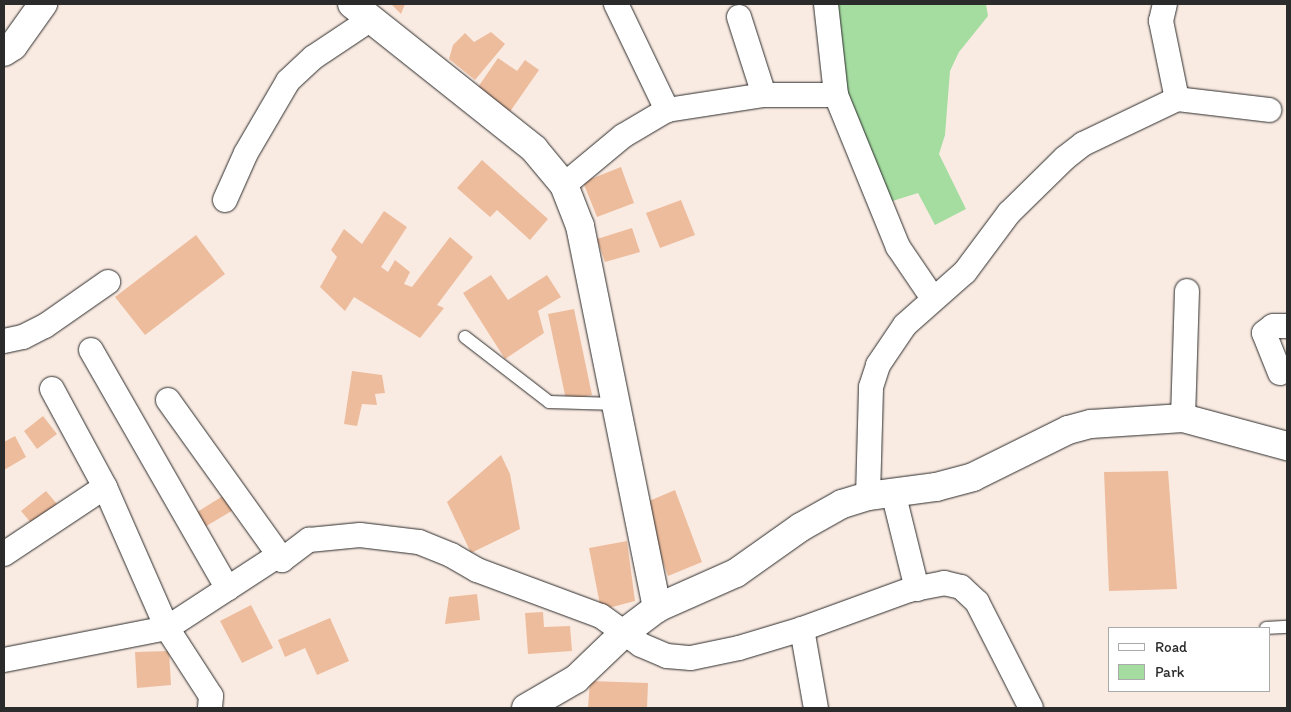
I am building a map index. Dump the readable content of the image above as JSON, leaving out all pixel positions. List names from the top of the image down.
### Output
{
  "legend": ["Road", "Park"]
}
